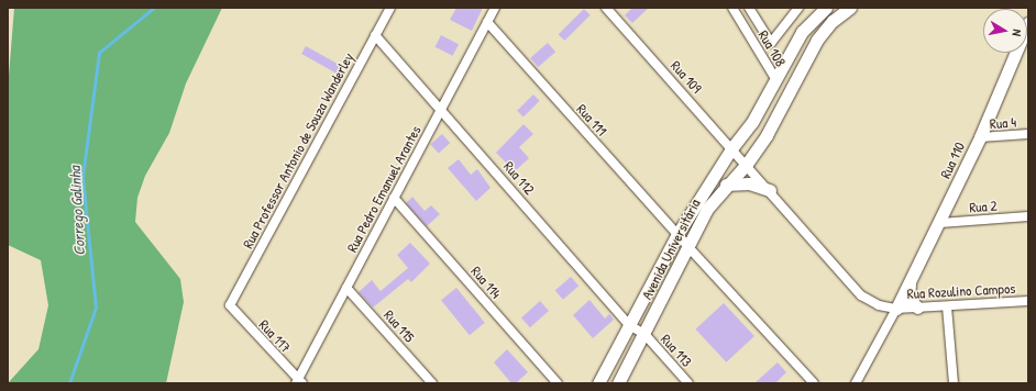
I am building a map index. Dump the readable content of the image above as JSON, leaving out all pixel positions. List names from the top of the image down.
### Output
{
  "streets": {
    "street": [
      "Rua 108",
      "Rua 109",
      "Rua 111",
      "Rua 4",
      "Rua Professor Antonio de Souza Wanderley",
      "Rua 110",
      "Rua 112",
      "Rua Pedro Emanuel Arantes",
      "Rua 2",
      "Avenida Universitária",
      "Rua 114",
      "Rua Rozulino Campos",
      "Rua 115",
      "Rua 117",
      "Rua 113"
    ]
  },
  "crossings": [
    ["Rua 108", "Avenida Universitária"],
    ["Rua 109", "Avenida Universitária"],
    ["Rua 111", "Rua Pedro Emanuel Arantes"],
    ["Rua 111", "Avenida Universitária"],
    ["Rua 4", "Rua 110"],
    ["Rua Professor Antonio de Souza Wanderley", "Rua 112"],
    ["Rua Professor Antonio de Souza Wanderley", "Rua 117"],
    ["Rua 110", "Rua 2"],
    ["Rua 110", "Rua Rozulino Campos"],
    ["Rua 112", "Rua Pedro Emanuel Arantes"],
    ["Rua 112", "Avenida Universitária"],
    ["Rua 112", "Rua 113"],
    ["Rua Pedro Emanuel Arantes", "Rua 114"],
    ["Rua Pedro Emanuel Arantes", "Rua 115"],
    ["Rua Pedro Emanuel Arantes", "Rua 117"],
    ["Avenida Universitária", "Rua 113"]
  ],
  "water": ["Corrego Galinha"],
  "north": "right"
}
